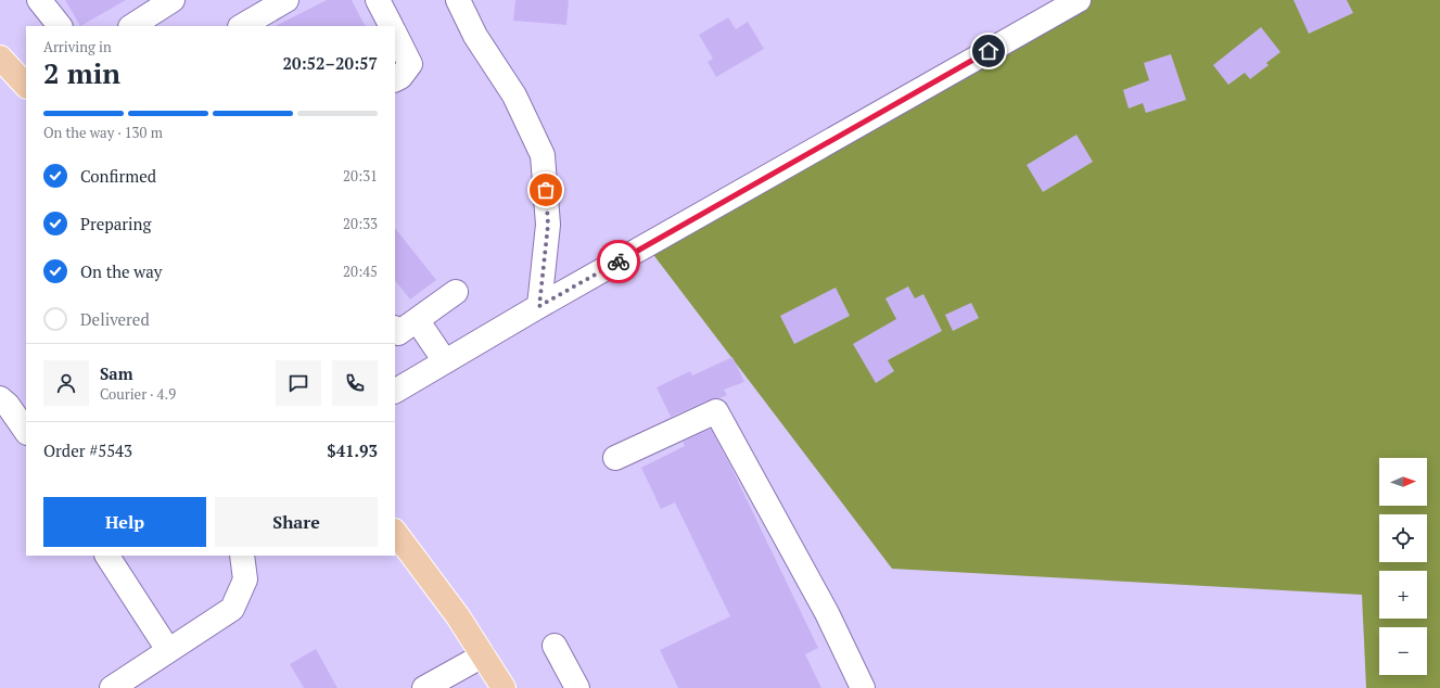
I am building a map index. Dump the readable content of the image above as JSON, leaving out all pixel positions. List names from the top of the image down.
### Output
{
  "north": "right",
  "page": {
    "heading": ["2 min", "Arriving in", "20:52–20:57"],
    "panel": [
      "Sam",
      "Courier · 4.9",
      "Order #5543",
      "$41.93"
    ],
    "bar": "On the way · 130 m",
    "list": [
      ["Confirmed", "20:31"],
      ["Preparing", "20:33"],
      ["On the way", "20:45"],
      "Delivered"
    ],
    "map_buttons": ["+", "−"],
    "buttons": ["Help", "Share"]
  }
}
